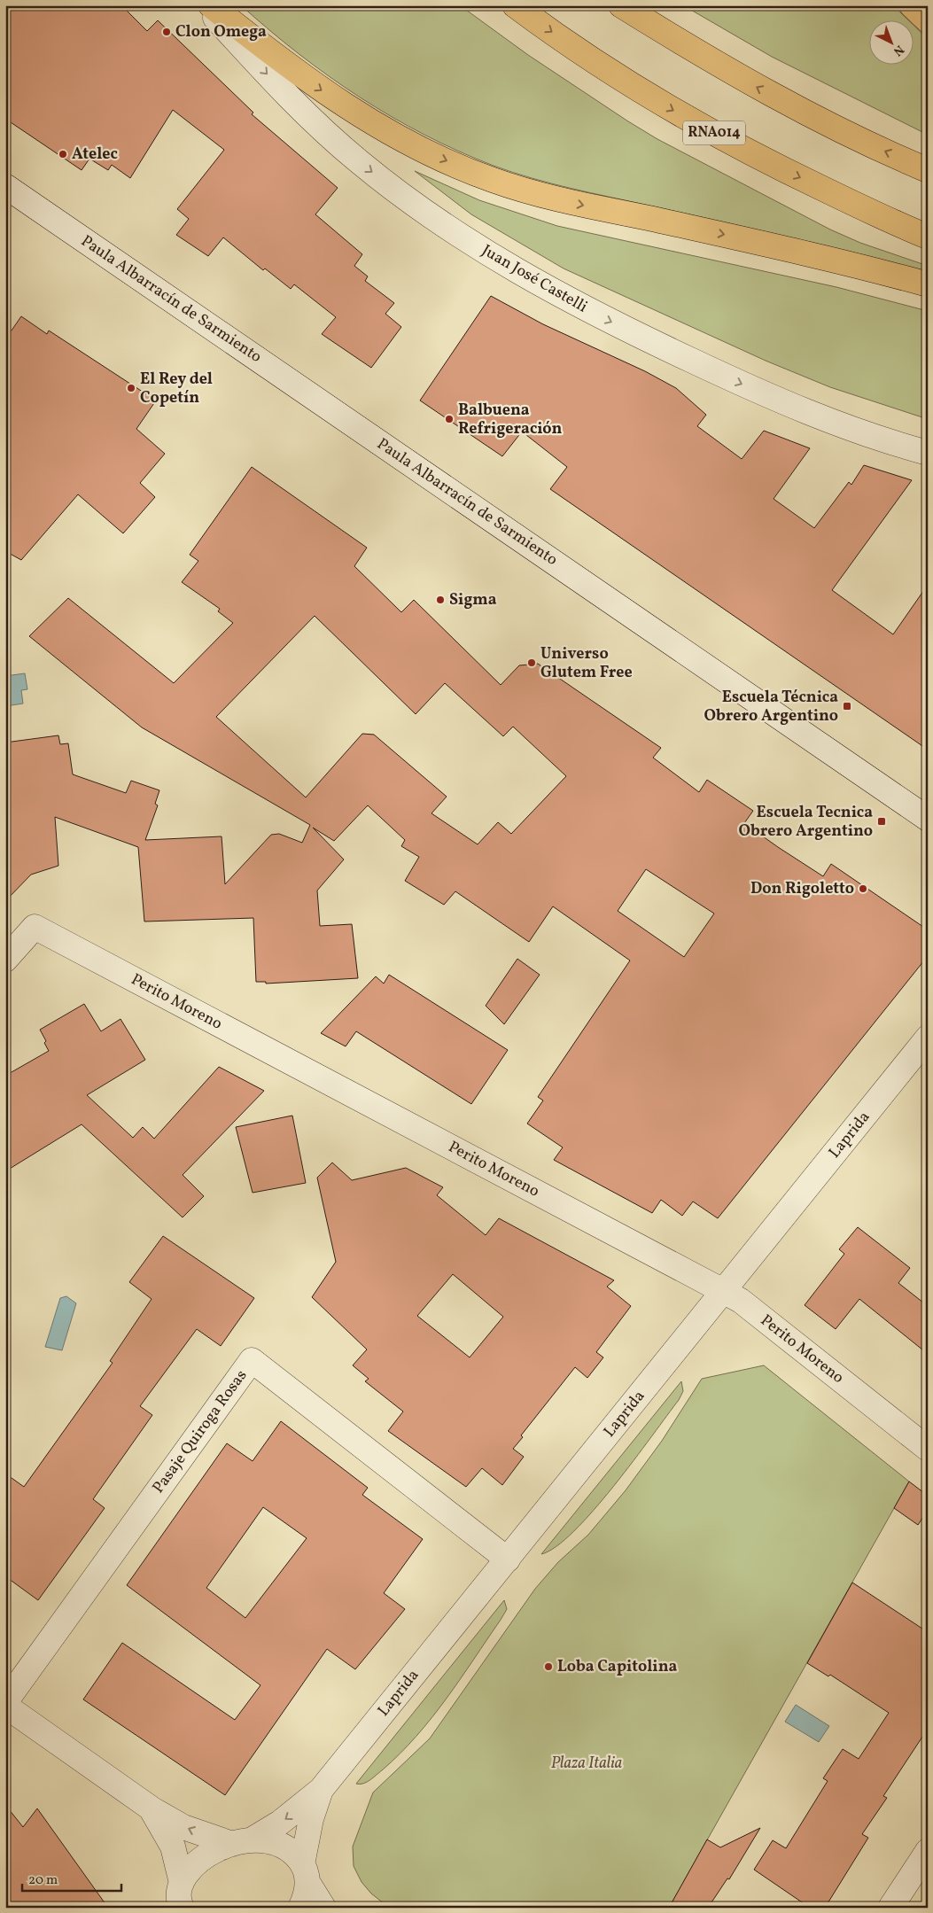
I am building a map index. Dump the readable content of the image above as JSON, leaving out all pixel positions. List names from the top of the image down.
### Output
{
  "streets": {
    "highway": ["RNA014"],
    "street": [
      "Juan José Castelli",
      "Paula Albarracín de Sarmiento",
      "Perito Moreno",
      "Laprida",
      "Pasaje Quiroga Rosas"
    ]
  },
  "crossings": [
    ["Perito Moreno", "Laprida"],
    ["Laprida", "Pasaje Quiroga Rosas"]
  ],
  "one_way": ["Juan José Castelli"],
  "parks": ["Plaza Italia"],
  "places": {
    "other": [
      "Clon Omega",
      "Atelec",
      "El Rey del Copetín",
      "Balbuena Refrigeración",
      "Sigma",
      "Universo Glutem Free",
      "Don Rigoletto",
      "Loba Capitolina"
    ],
    "transit": ["Escuela Técnica Obrero Argentino", "Escuela Tecnica Obrero Argentino"]
  },
  "scale_bar": "20 m",
  "north": "bottom right"
}
